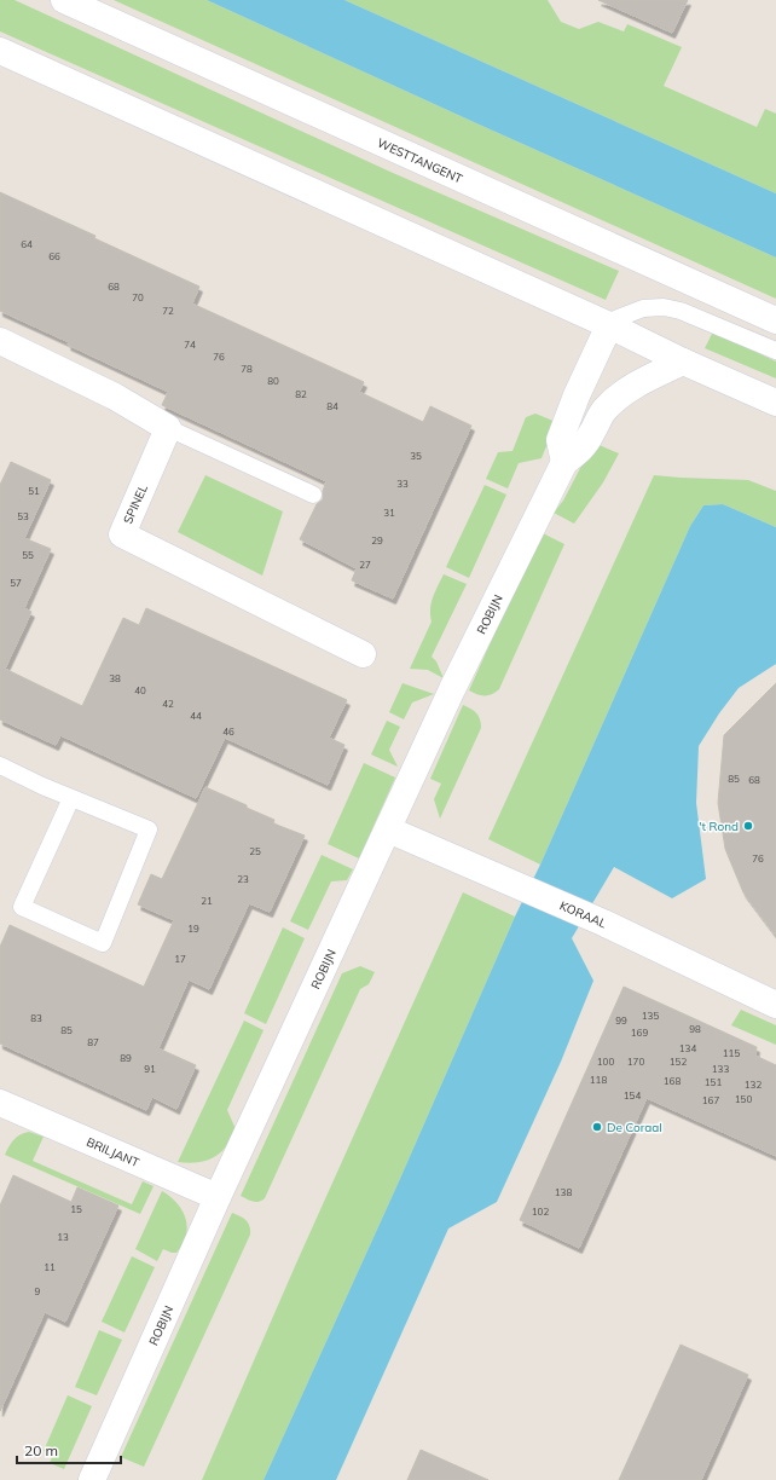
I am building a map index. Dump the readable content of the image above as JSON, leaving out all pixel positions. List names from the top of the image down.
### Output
{
  "streets": {
    "street": [
      "WESTTANGENT",
      "SPINEL",
      "ROBIJN",
      "KORAAL",
      "BRILJANT"
    ]
  },
  "crossings": [
    ["ROBIJN", "KORAAL"],
    ["ROBIJN", "BRILJANT"]
  ],
  "places": ["'t Rond", "De Coraal"],
  "house_numbers": [
    "64",
    "66",
    "68",
    "70",
    "72",
    "74",
    "76",
    "78",
    "80",
    "82",
    "84",
    "35",
    "33",
    "51",
    "31",
    "53",
    "29",
    "55",
    "27",
    "57",
    "38",
    "40",
    "42",
    "44",
    "46",
    "85",
    "68",
    "25",
    "76",
    "23",
    "21",
    "19",
    "17",
    "135",
    "83",
    "99",
    "98",
    "85",
    "169",
    "87",
    "134",
    "115",
    "89",
    "100",
    "170",
    "152",
    "91",
    "133",
    "118",
    "168",
    "151",
    "132",
    "154",
    "150",
    "167",
    "138",
    "15",
    "102",
    "13",
    "11",
    "9"
  ],
  "scale_bar": "20 m"
}
